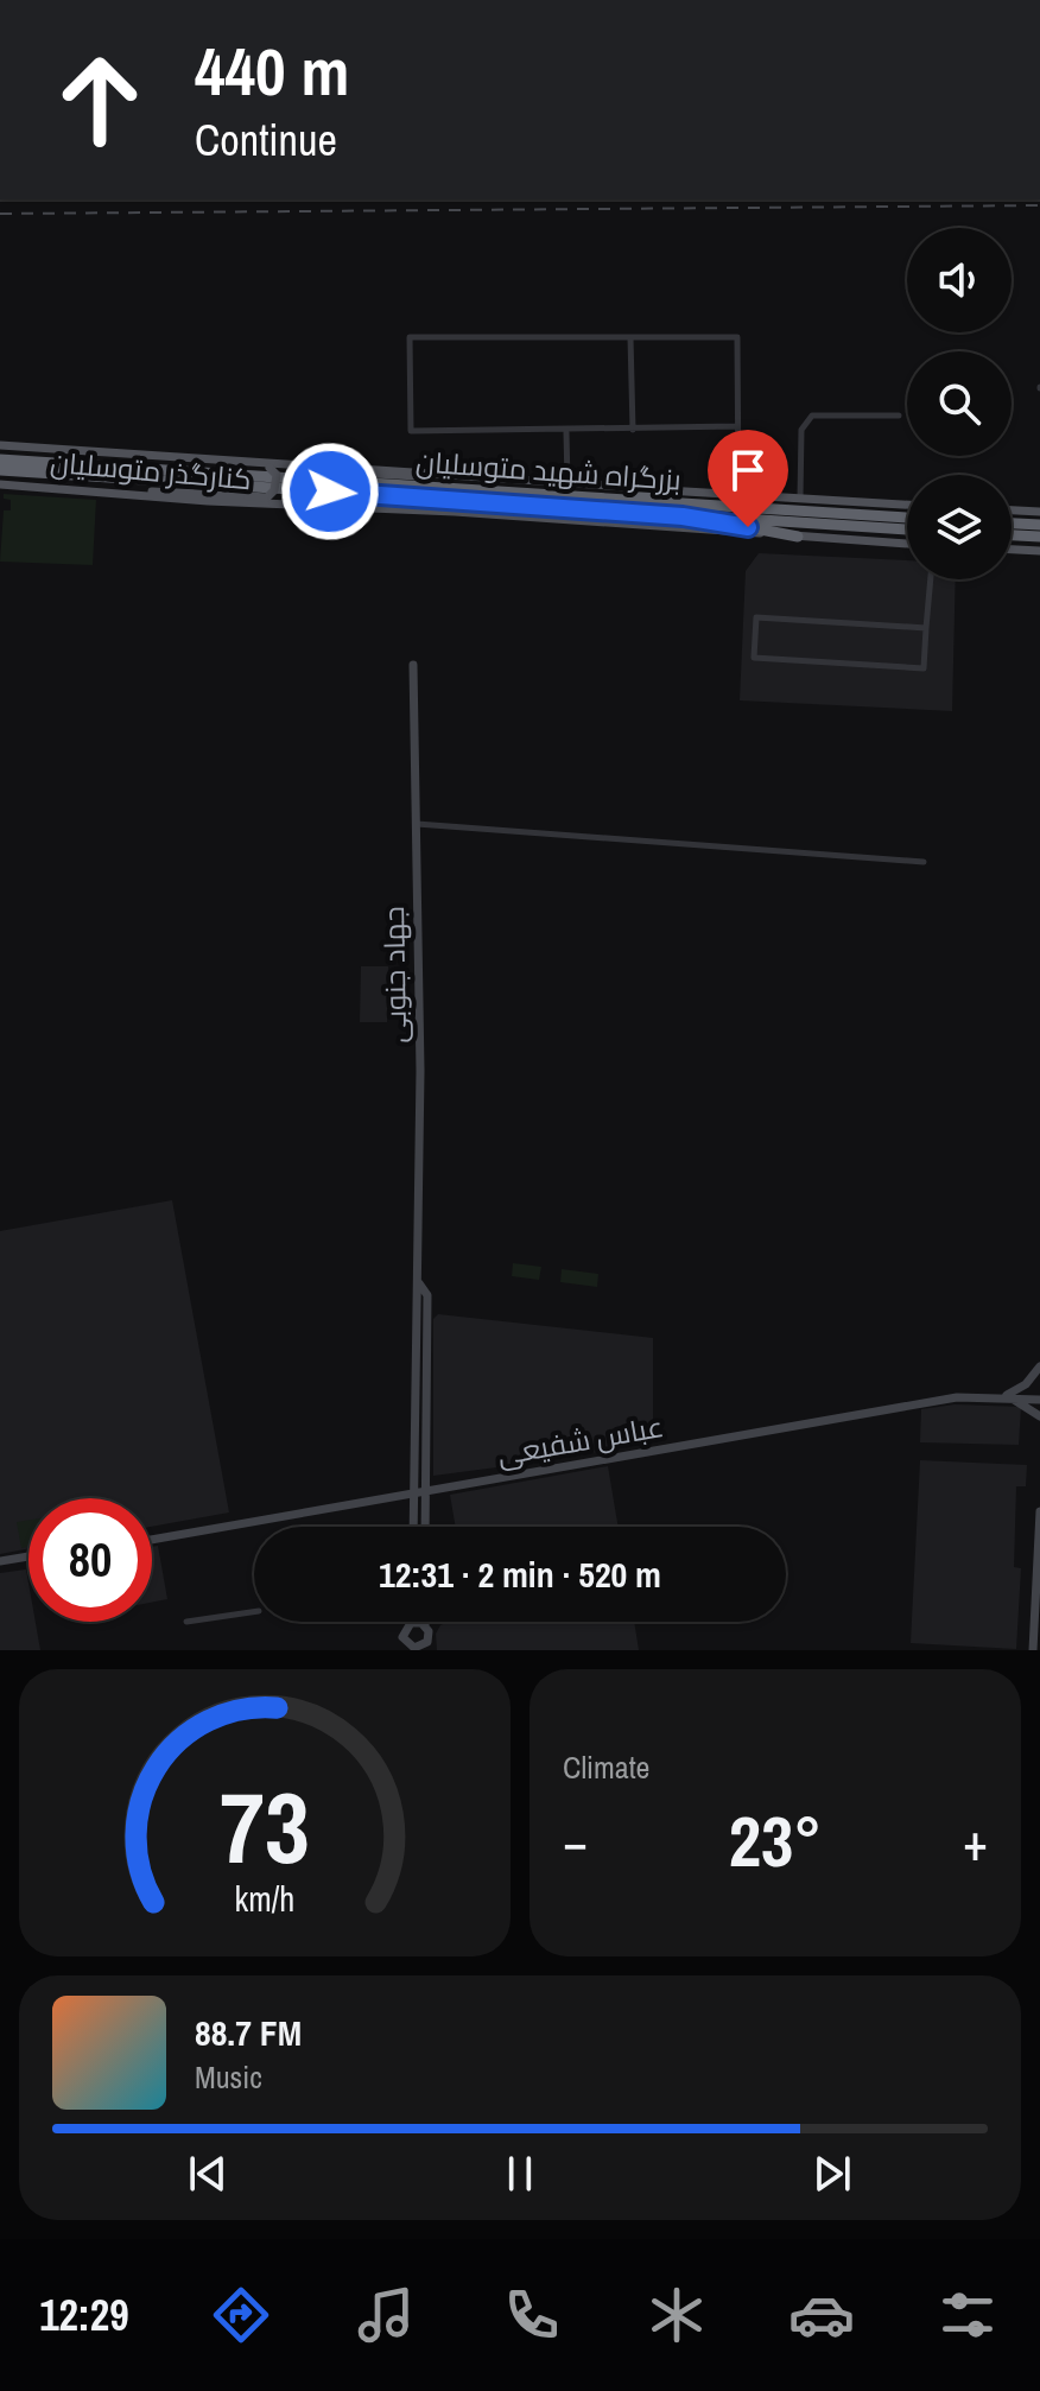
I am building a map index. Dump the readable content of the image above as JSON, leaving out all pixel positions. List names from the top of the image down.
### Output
{
  "streets": {
    "highway": ["بزرگراه شهید متوسلیان"],
    "main road": ["کنارگذر متوسلیان", "جهاد جنوبی", "عباس شفیعی"]
  },
  "crossings": [
    ["جهاد جنوبی", "عباس شفیعی"]
  ],
  "page": {
    "turn": ["440 m", "Continue"],
    "limit": "80",
    "trip": "12:31 · 2 min · 520 m",
    "tile": "Climate",
    "heat": ["−", "23°", "+"],
    "song": ["88.7 FM", "Music"],
    "tabs": "12:29",
    "gauge": ["73", "km/h"]
  }
}
